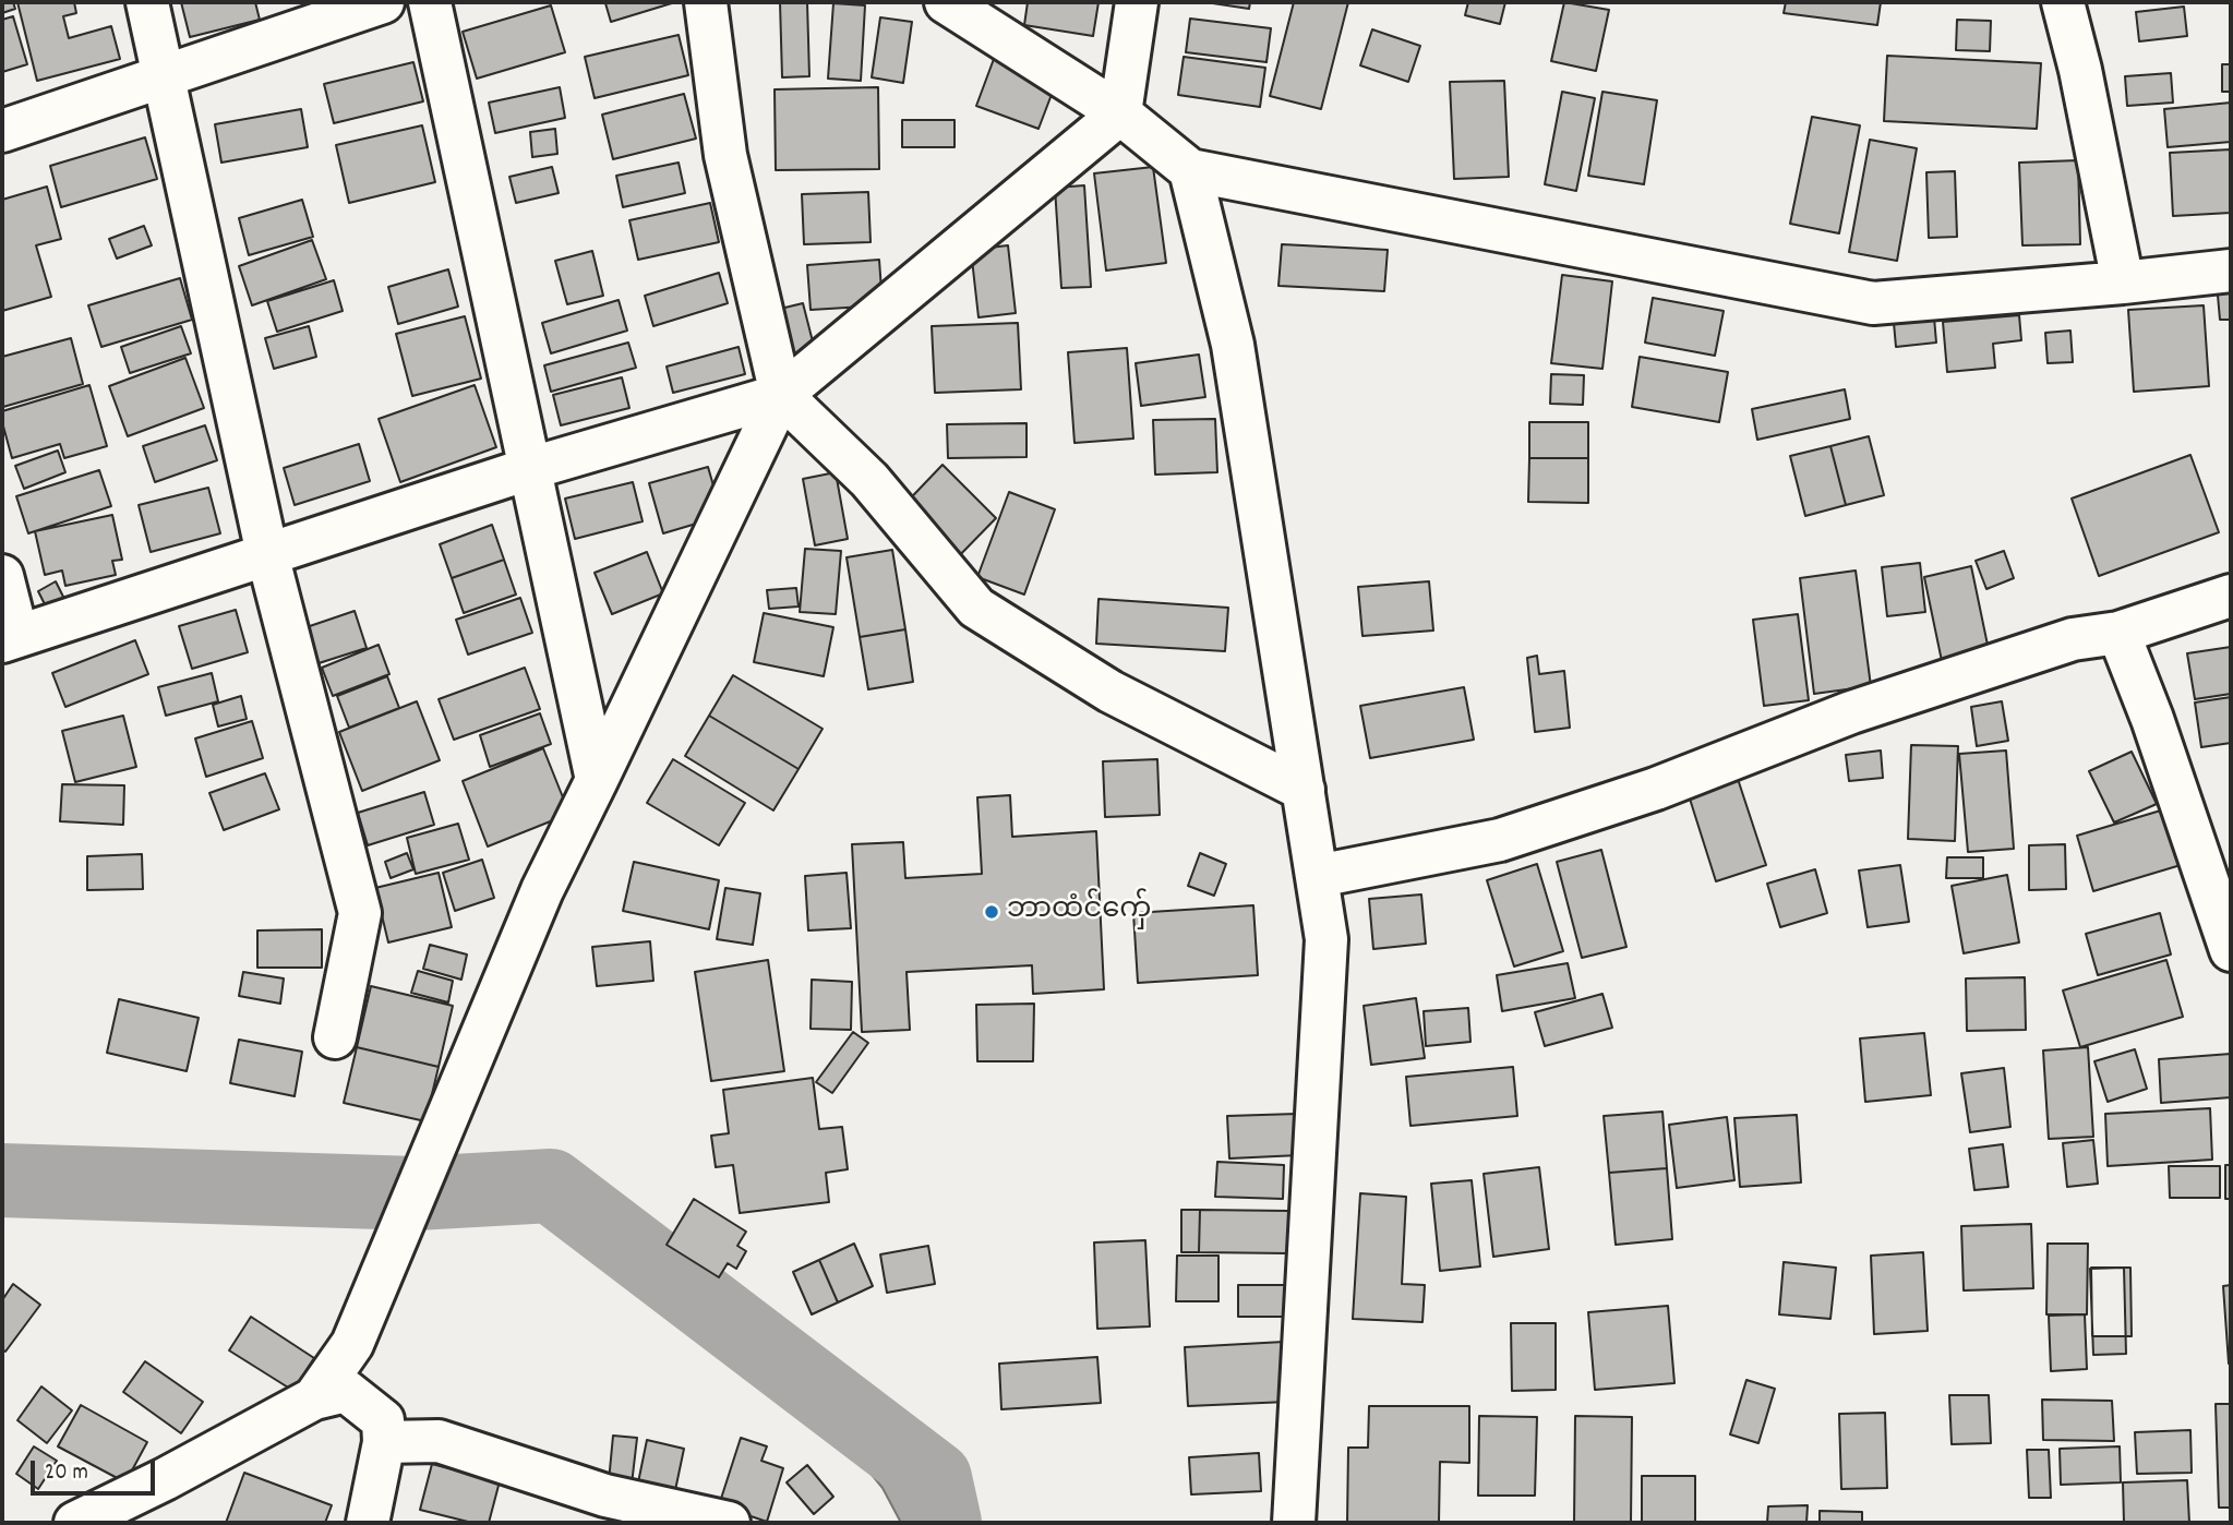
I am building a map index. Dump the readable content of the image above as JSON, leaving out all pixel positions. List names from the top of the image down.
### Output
{
  "places": ["ဘာထံင်ကှ်ေ"],
  "scale_bar": "20 m"
}
